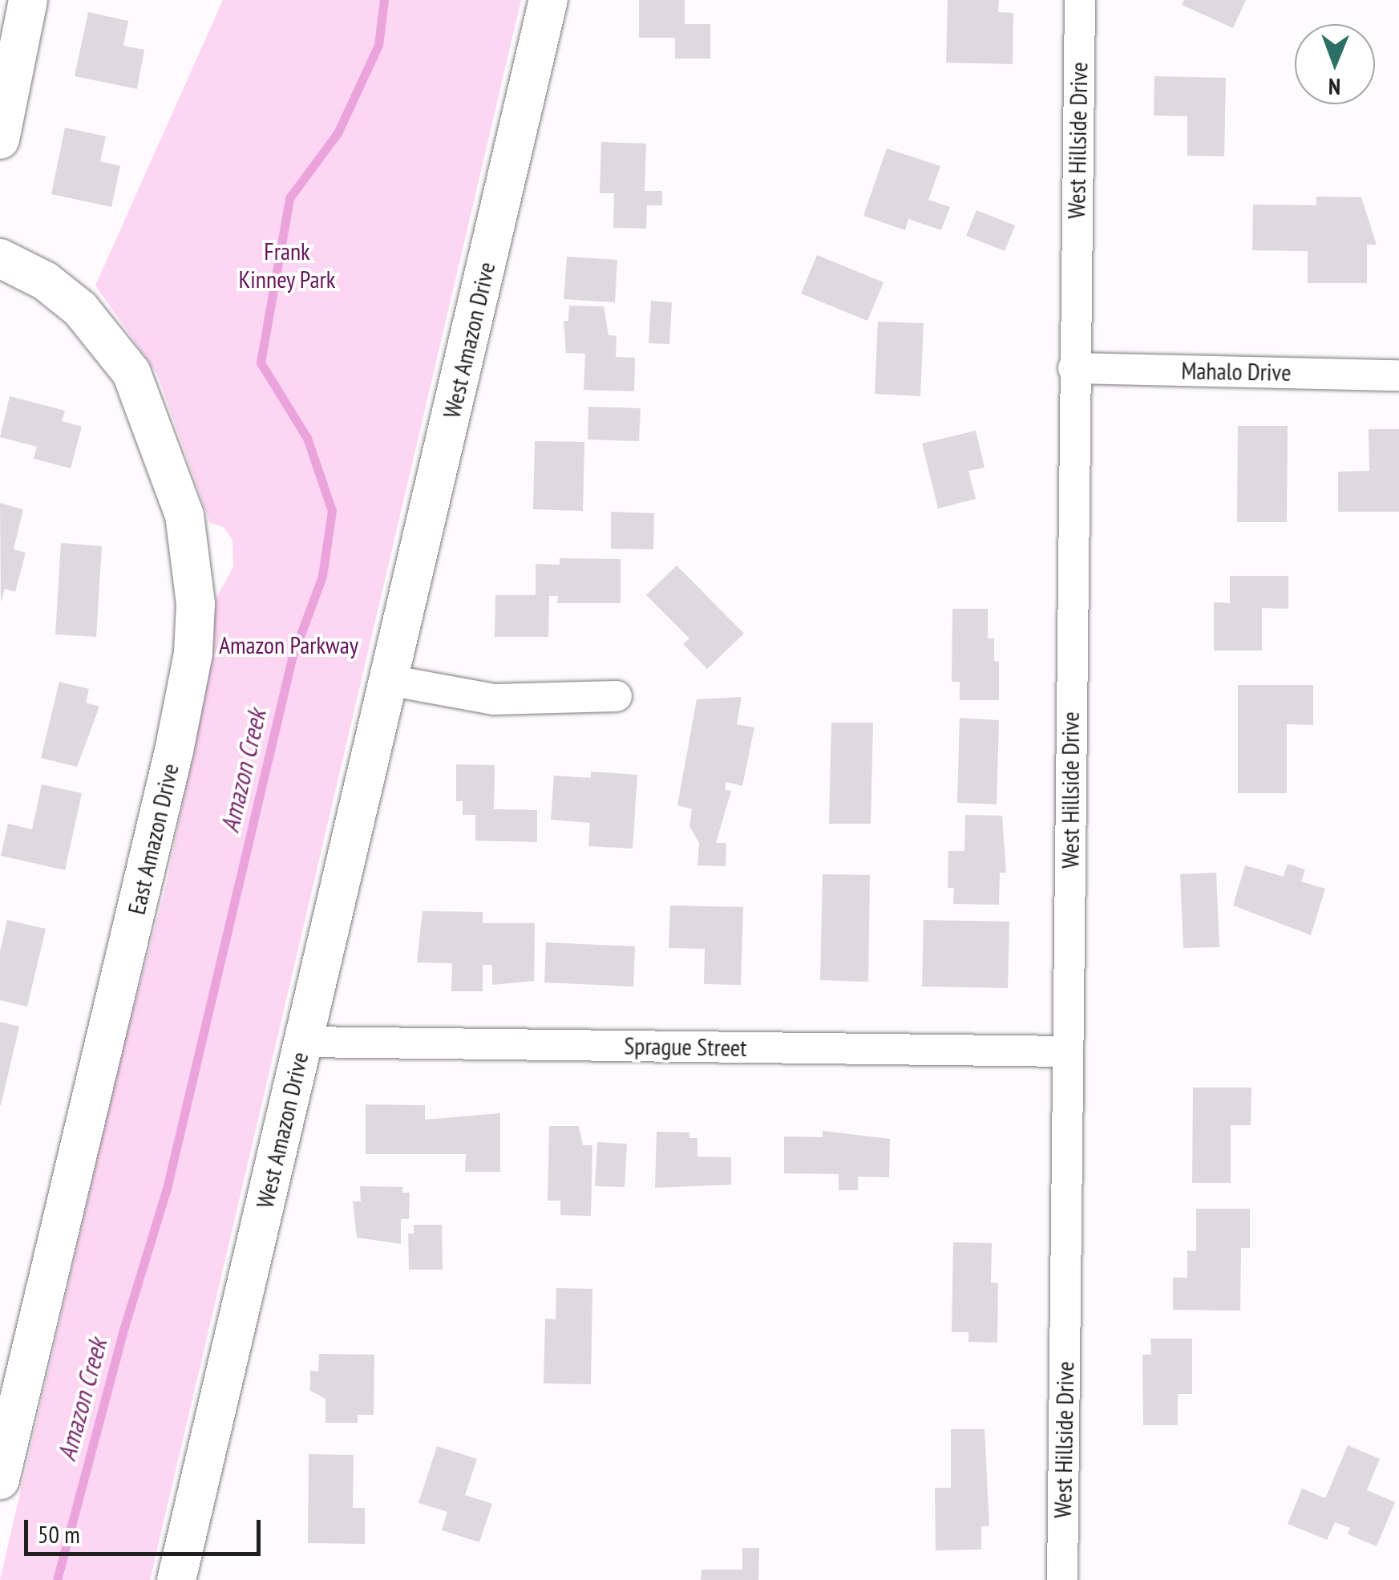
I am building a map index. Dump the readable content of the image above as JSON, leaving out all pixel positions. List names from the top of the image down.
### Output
{
  "streets": {
    "street": [
      "West Hillside Drive",
      "West Amazon Drive",
      "Mahalo Drive",
      "East Amazon Drive",
      "Sprague Street"
    ]
  },
  "crossings": [
    ["West Hillside Drive", "Mahalo Drive"],
    ["West Hillside Drive", "Sprague Street"],
    ["West Amazon Drive", "Sprague Street"]
  ],
  "water": ["Amazon Creek"],
  "parks": ["Frank Kinney Park", "Amazon Parkway"],
  "scale_bar": "50 m",
  "north": "bottom"
}
